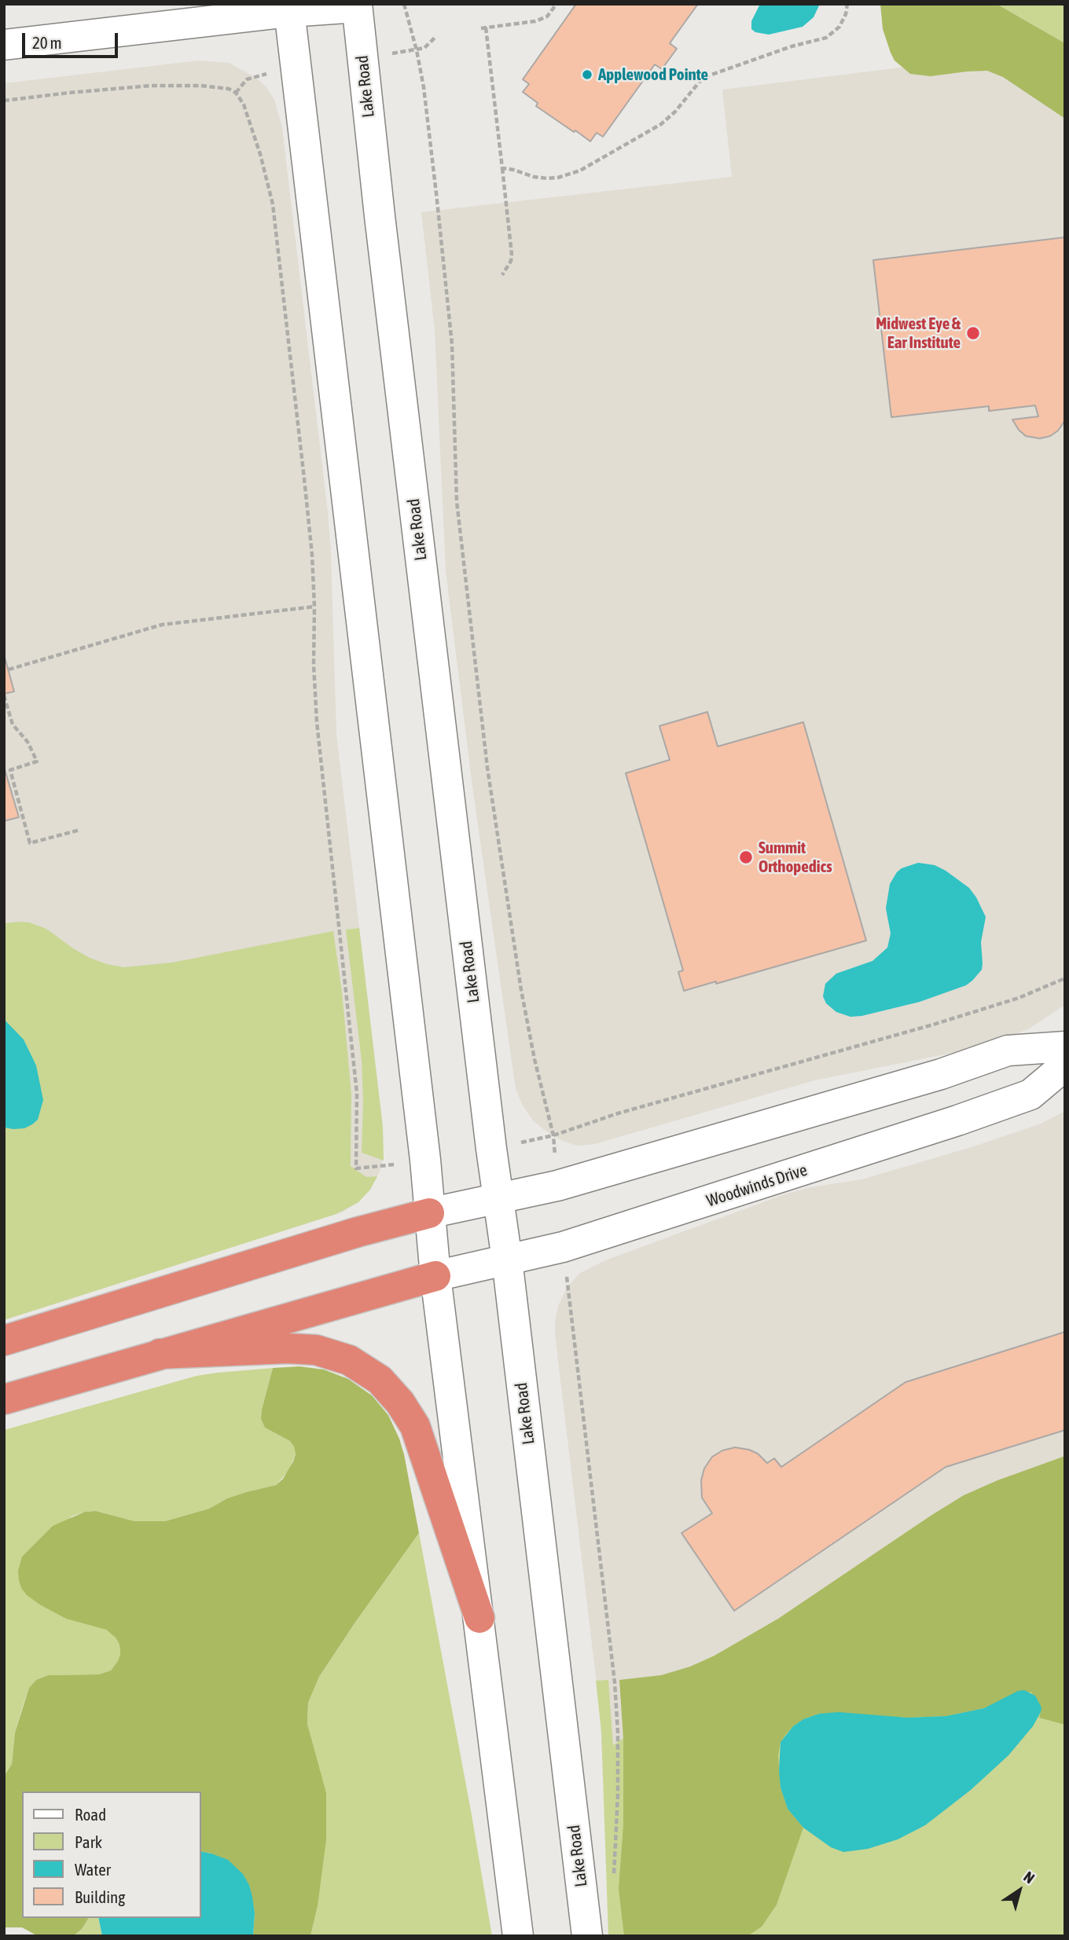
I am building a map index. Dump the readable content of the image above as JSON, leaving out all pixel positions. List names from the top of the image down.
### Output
{
  "streets": {
    "main road": ["Lake Road", "Woodwinds Drive"]
  },
  "crossings": [
    ["Lake Road", "Woodwinds Drive"]
  ],
  "places": ["Applewood Pointe", "Midwest Eye & Ear Institute", "Summit Orthopedics"],
  "legend": [
    "Road",
    "Park",
    "Water",
    "Building"
  ],
  "scale_bar": "20 m",
  "north": "top right"
}
